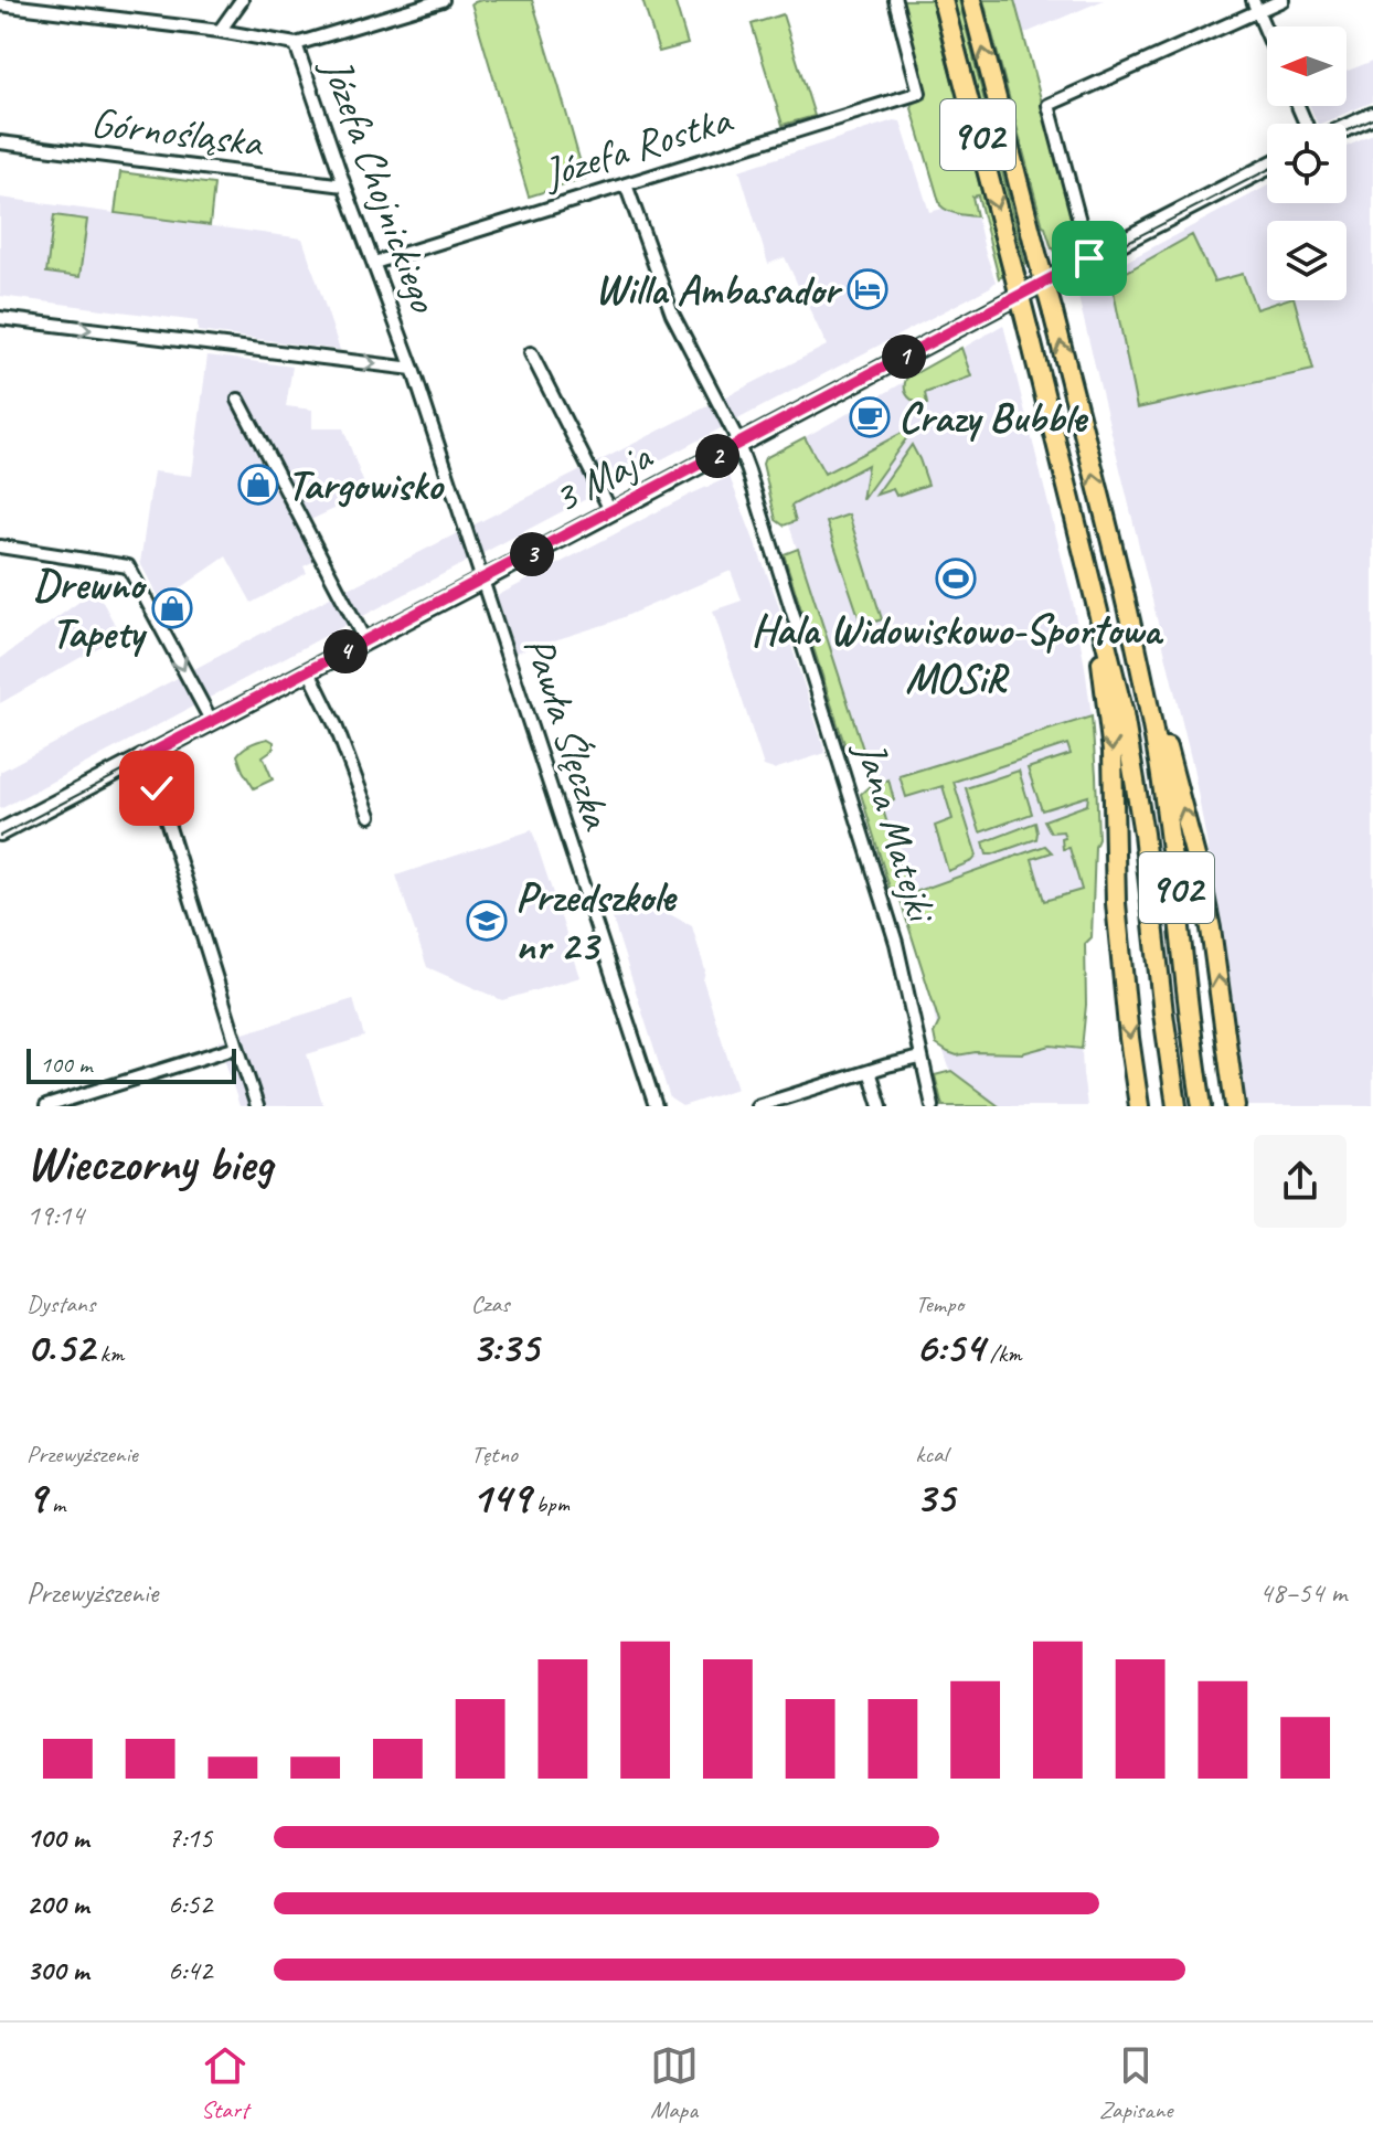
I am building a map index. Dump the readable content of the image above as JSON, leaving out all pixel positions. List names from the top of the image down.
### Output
{
  "streets": {
    "main road": ["902"],
    "street": [
      "Górnośląska",
      "Józefa Rostka",
      "Józefa Chojnickiego",
      "3 Maja",
      "Pawła Ślęczka",
      "Jana Matejki"
    ]
  },
  "crossings": [
    ["Górnośląska", "Józefa Chojnickiego"],
    ["Józefa Rostka", "Józefa Chojnickiego"],
    ["Józefa Rostka", "Jana Matejki"],
    ["Józefa Chojnickiego", "3 Maja"],
    ["Józefa Chojnickiego", "Pawła Ślęczka"],
    ["3 Maja", "Pawła Ślęczka"],
    ["3 Maja", "Jana Matejki"]
  ],
  "places": {
    "hotel": ["Willa Ambasador"],
    "cafe": ["Crazy Bubble"],
    "shop": ["Targowisko", "Drewno Tapety"],
    "sports": ["Hala Widowiskowo-Sportowa MOSiR"],
    "school or university": ["Przedszkole nr 23"]
  },
  "scale_bar": "100 m",
  "north": "left",
  "page": {
    "pins": [
      "1",
      "2",
      "3",
      "4"
    ],
    "scale": "100 m",
    "heading": ["Wieczorny bieg", "19:14"],
    "stats": [
      ["Dystans", "0.52 km"],
      ["Czas", "3:35"],
      ["Tempo", "6:54 /km"],
      ["Przewyższenie", "9 m"],
      ["Tętno", "149 bpm"],
      ["kcal", "35"]
    ],
    "chart": ["Przewyższenie", "48–54 m"],
    "list": [
      {
        "name": "100 m",
        "note": "7:15"
      },
      {
        "name": "200 m",
        "note": "6:52"
      },
      {
        "name": "300 m",
        "note": "6:42"
      }
    ],
    "tabs": ["Start", "Mapa", "Zapisane"]
  }
}
